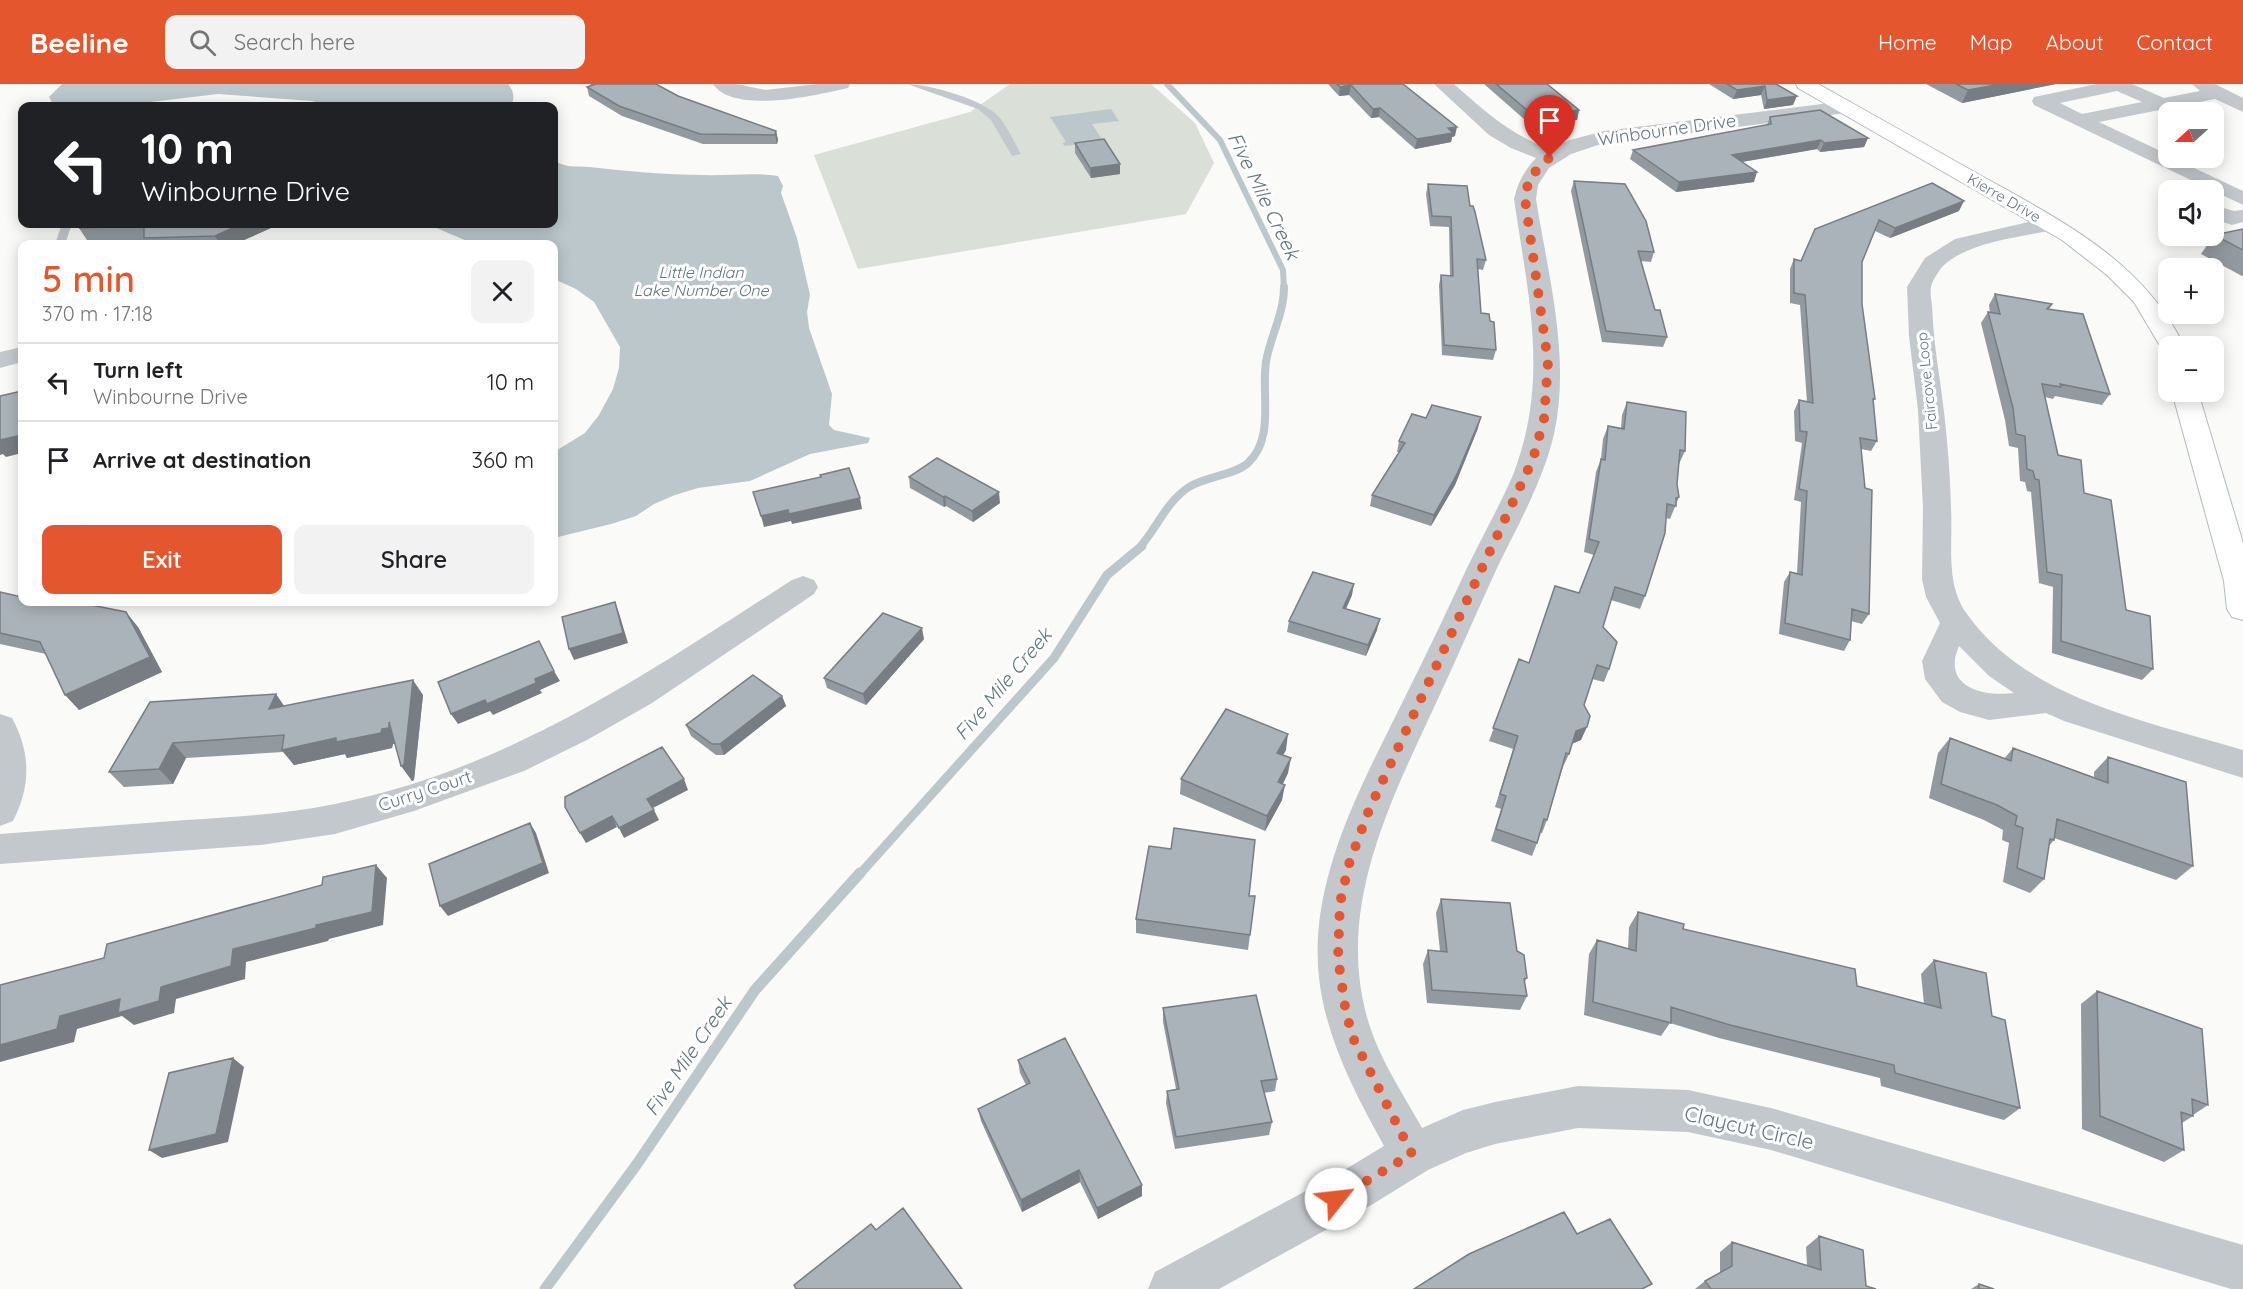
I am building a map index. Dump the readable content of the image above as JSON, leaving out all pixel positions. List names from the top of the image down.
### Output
{
  "streets": {
    "street": [
      "Winbourne Drive",
      "Kierre Drive",
      "Faircove Loop",
      "Curry Court",
      "Claycut Circle"
    ]
  },
  "crossings": [
    ["Winbourne Drive", "Kierre Drive"],
    ["Winbourne Drive", "Claycut Circle"],
    ["Kierre Drive", "Faircove Loop"]
  ],
  "water": ["Five Mile Creek", "Little Indian Lake Number One"],
  "north": "left",
  "page": {
    "header": "Beeline",
    "search": "Search here",
    "nav": [
      "Home",
      "Map",
      "About",
      "Contact"
    ],
    "map_buttons": ["+", "−"],
    "turn": ["10 m", "Winbourne Drive"],
    "heading": ["5 min", "370 m · 17:18"],
    "list": [
      {
        "name": "Turn left",
        "note": "Winbourne Drive",
        "value": "10 m"
      },
      {
        "name": "Arrive at destination",
        "value": "360 m"
      }
    ],
    "buttons": ["Exit", "Share"]
  }
}
